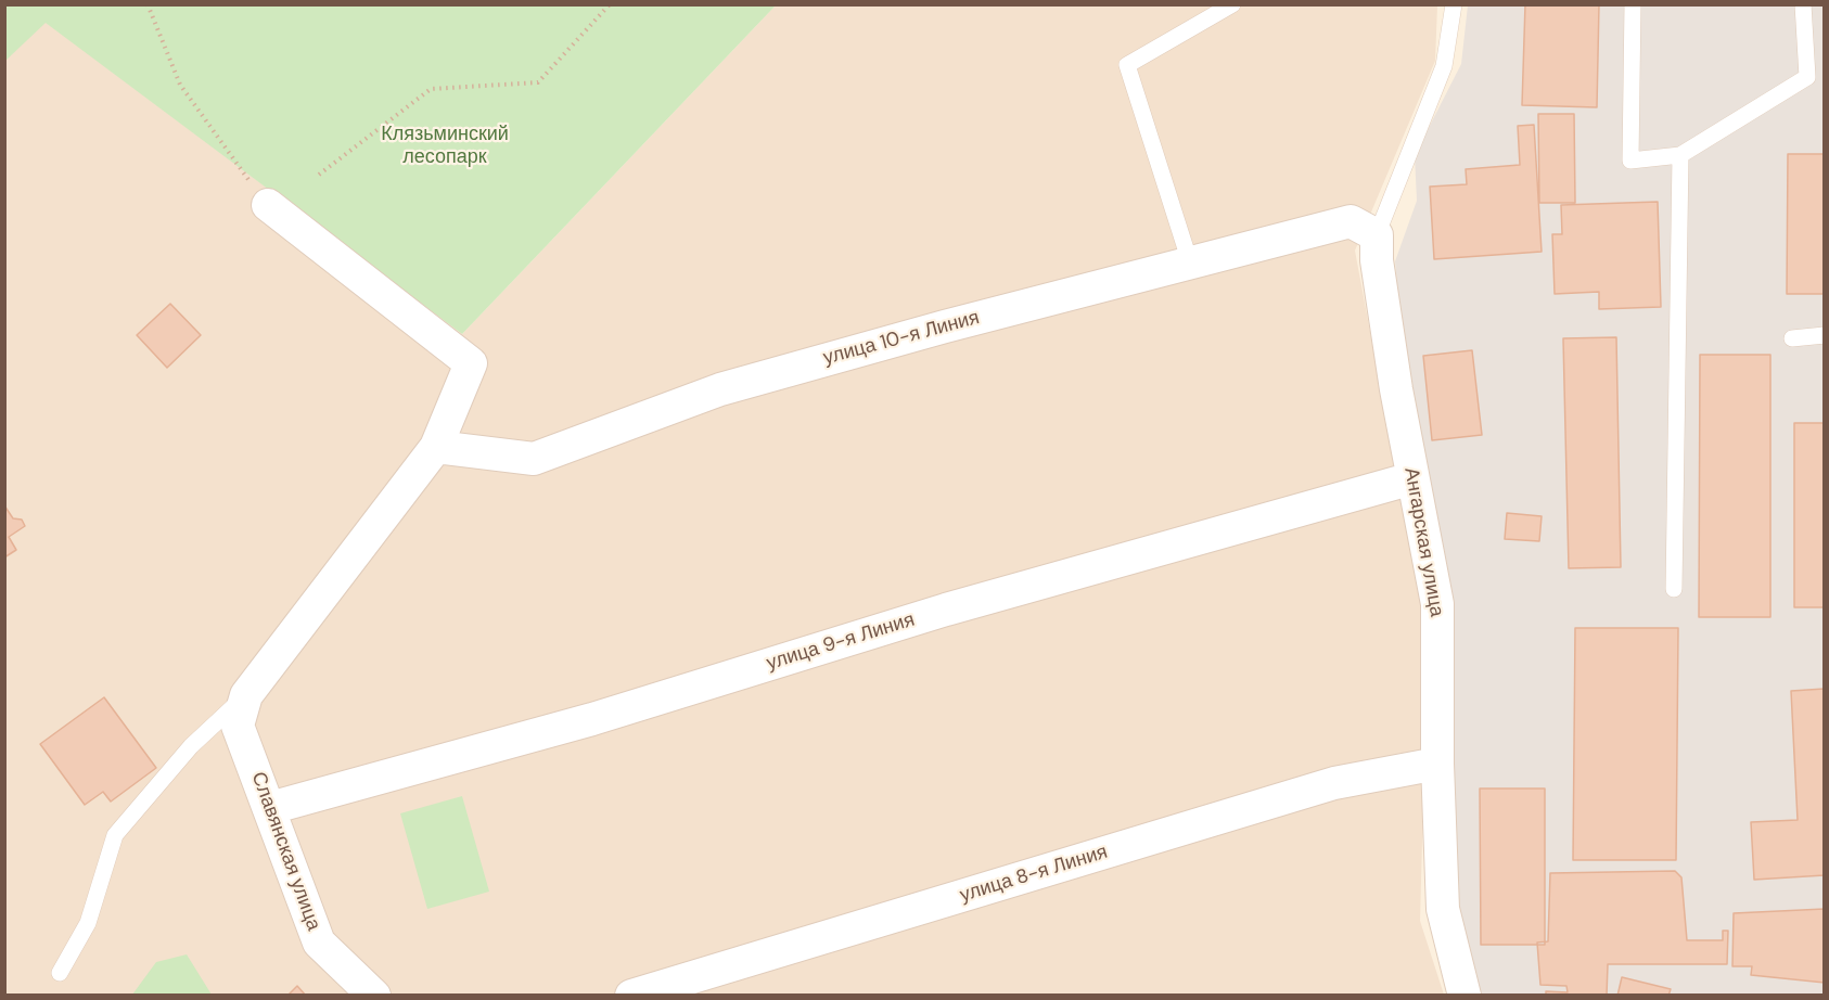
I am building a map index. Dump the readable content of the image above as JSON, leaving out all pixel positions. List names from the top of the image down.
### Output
{
  "streets": {
    "street": [
      "улица 10-я Линия",
      "Ангарская улица",
      "улица 9-я Линия",
      "Славянская улица",
      "улица 8-я Линия"
    ]
  },
  "crossings": [
    ["улица 10-я Линия", "Ангарская улица"],
    ["Ангарская улица", "улица 9-я Линия"],
    ["Ангарская улица", "улица 8-я Линия"],
    ["улица 9-я Линия", "Славянская улица"]
  ],
  "parks": ["Клязьминский лесопарк"]
}
